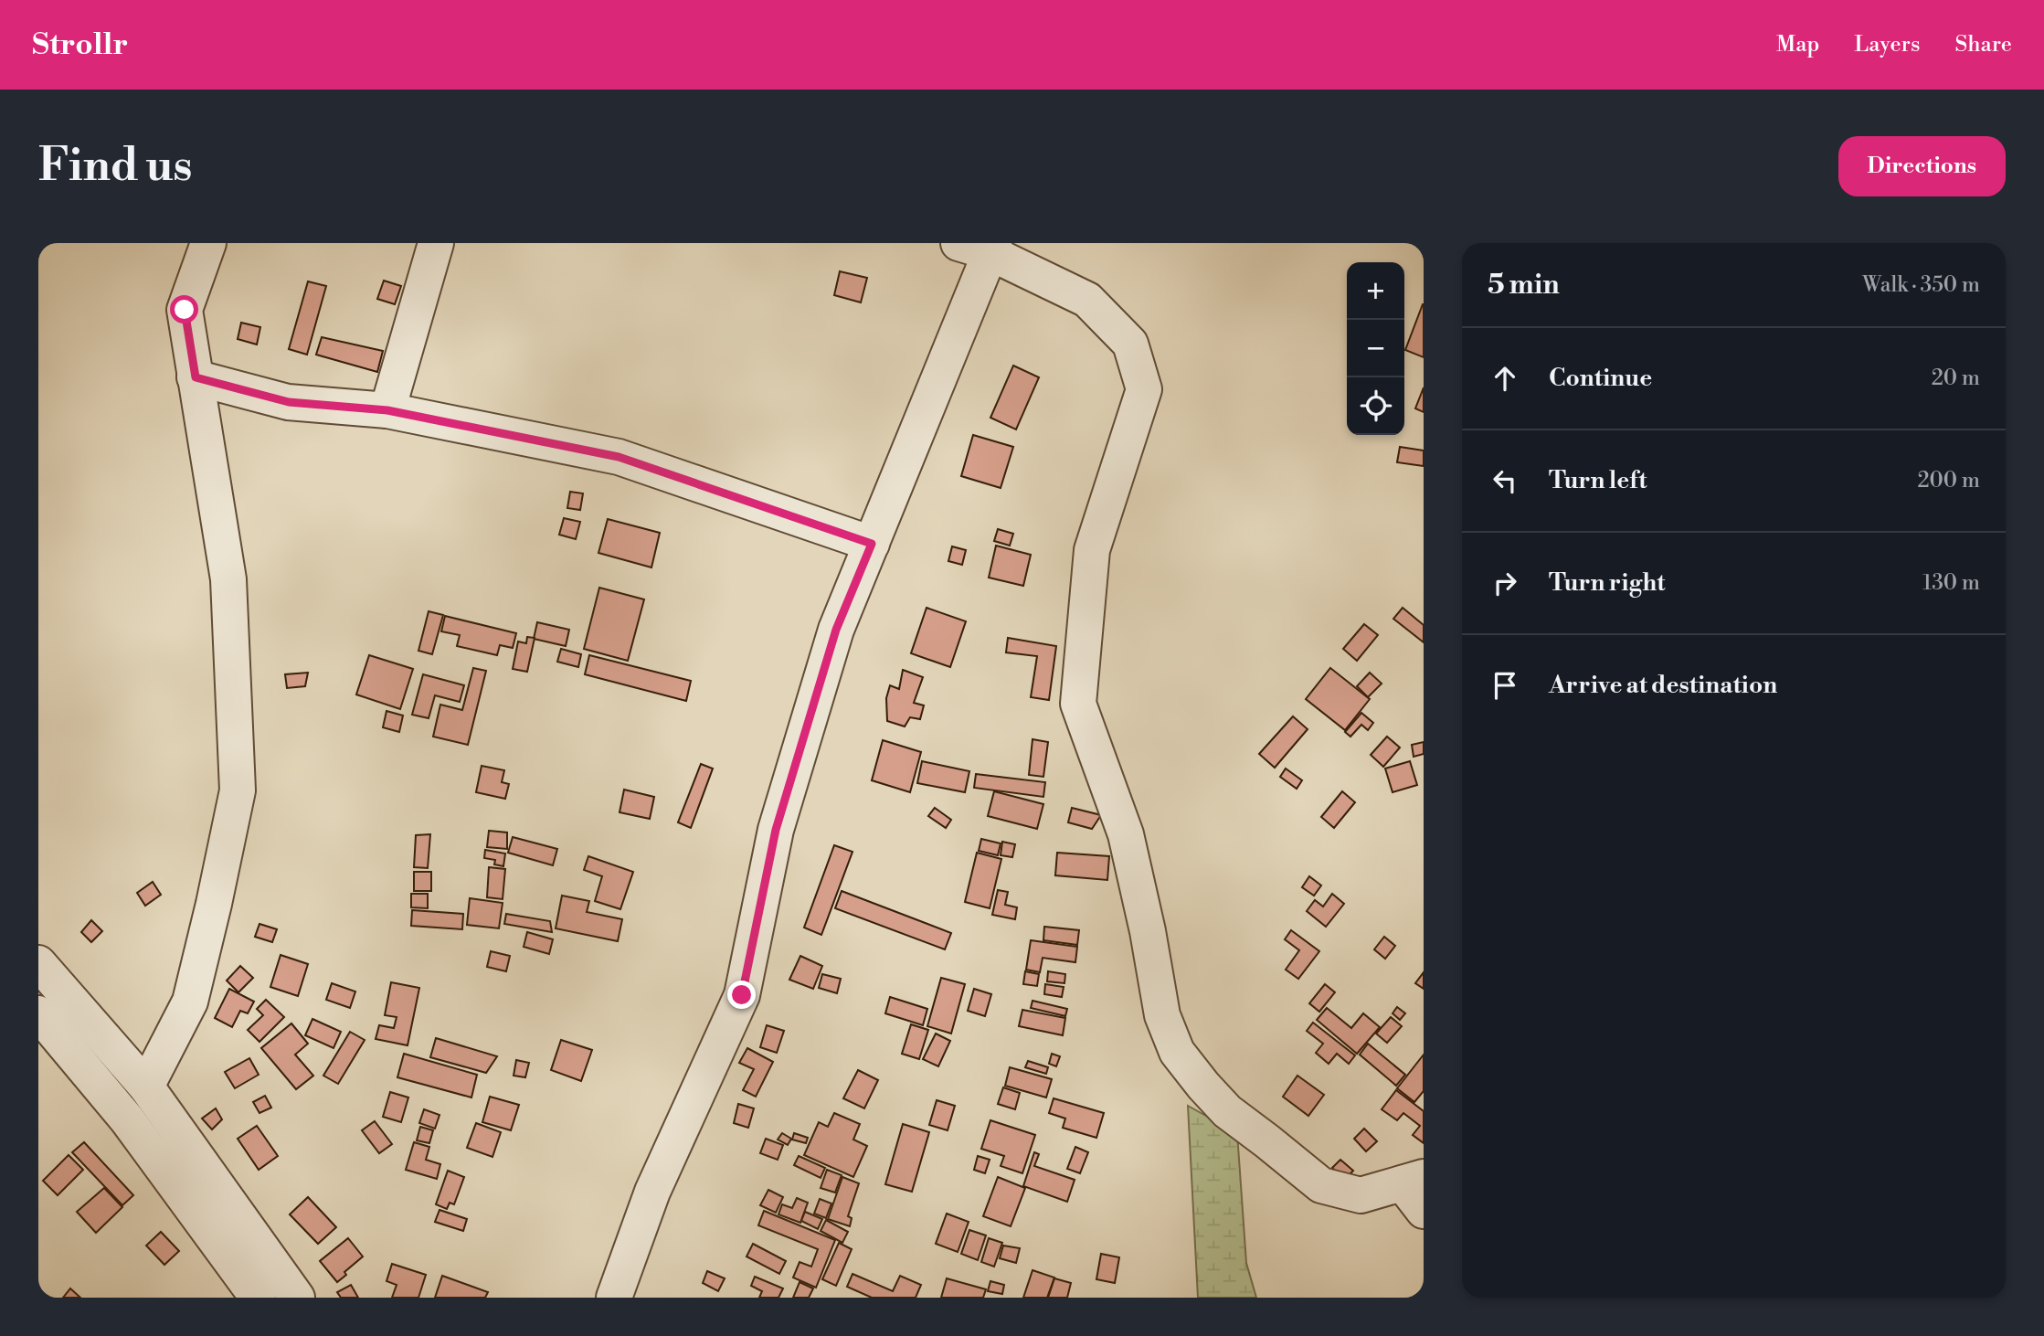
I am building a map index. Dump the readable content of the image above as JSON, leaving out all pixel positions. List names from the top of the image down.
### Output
{
  "page": {
    "header": "Strollr",
    "nav": ["Map", "Layers", "Share"],
    "buttons": "Directions",
    "title": "Find us",
    "heading": ["5 min", "Walk · 350 m"],
    "map_buttons": ["+", "−"],
    "list": [
      ["Continue", "20 m"],
      ["Turn left", "200 m"],
      ["Turn right", "130 m"],
      "Arrive at destination"
    ]
  }
}
